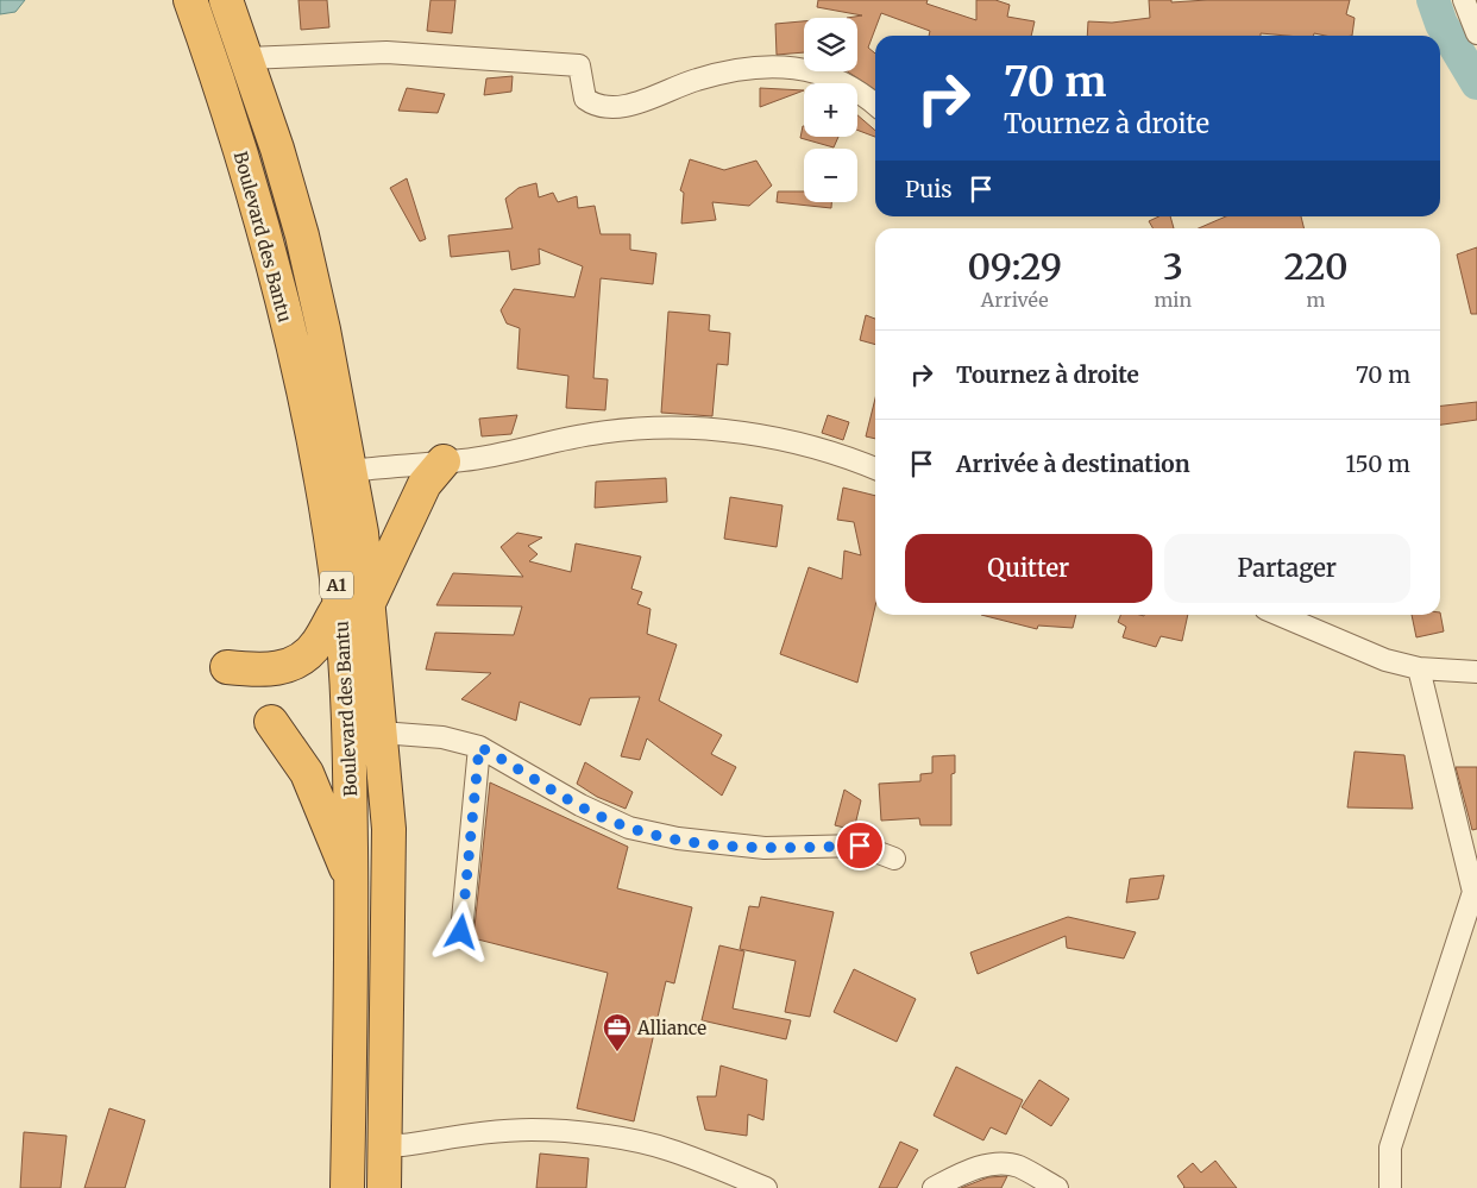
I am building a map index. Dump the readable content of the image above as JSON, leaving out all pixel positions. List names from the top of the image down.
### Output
{
  "streets": {
    "highway": ["Boulevard des Bantu", "A1"]
  },
  "places": {
    "office": ["Alliance"]
  },
  "page": {
    "map_buttons": ["+", "−"],
    "turn": ["70 m", "Tournez à droite"],
    "then": "Puis",
    "eta": [
      "09:29",
      "Arrivée",
      "3",
      "min",
      "220",
      "m"
    ],
    "list": [
      {
        "name": "Tournez à droite",
        "value": "70 m"
      },
      {
        "name": "Arrivée à destination",
        "value": "150 m"
      }
    ],
    "buttons": ["Quitter", "Partager"]
  }
}
